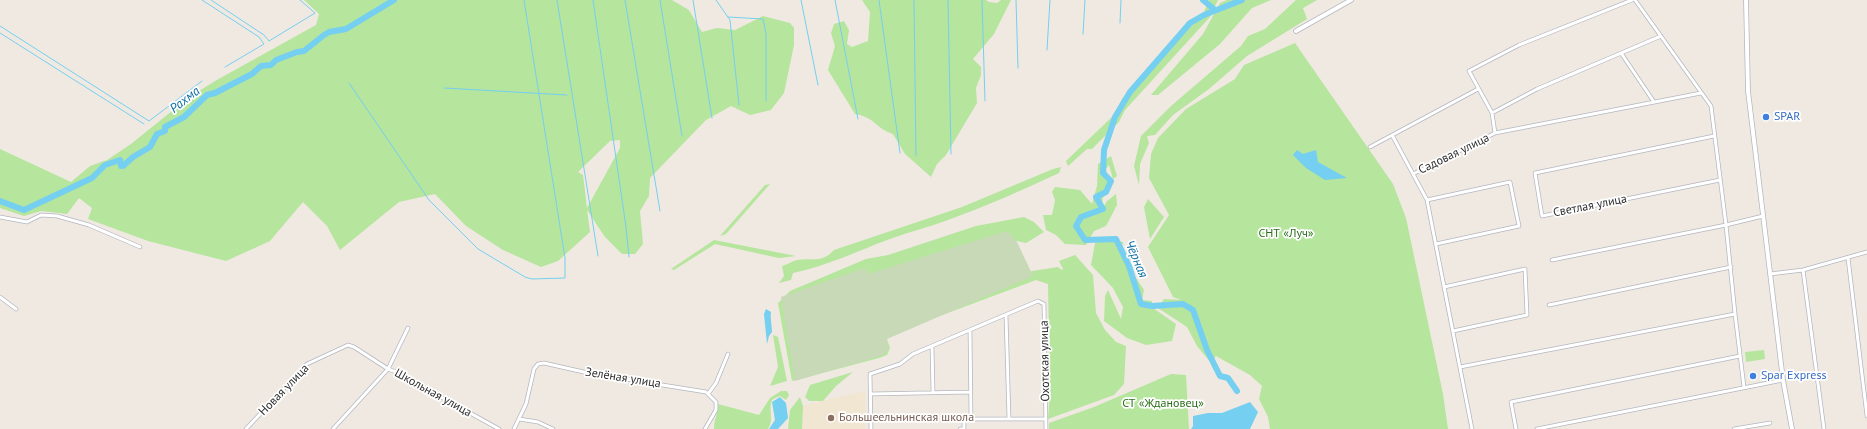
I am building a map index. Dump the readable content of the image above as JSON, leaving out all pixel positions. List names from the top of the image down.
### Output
{
  "streets": {
    "street": [
      "Садовая улица",
      "Светлая улица",
      "Охотская улица",
      "Зелёная улица",
      "Новая улица",
      "Школьная улица"
    ]
  },
  "crossings": [
    ["Новая улица", "Школьная улица"]
  ],
  "water": ["Рахма", "Чёрная"],
  "parks": ["СНТ «Луч»", "СТ «Ждановец»"],
  "places": ["SPAR", "Spar Express", "Большеельнинская школа"]
}
